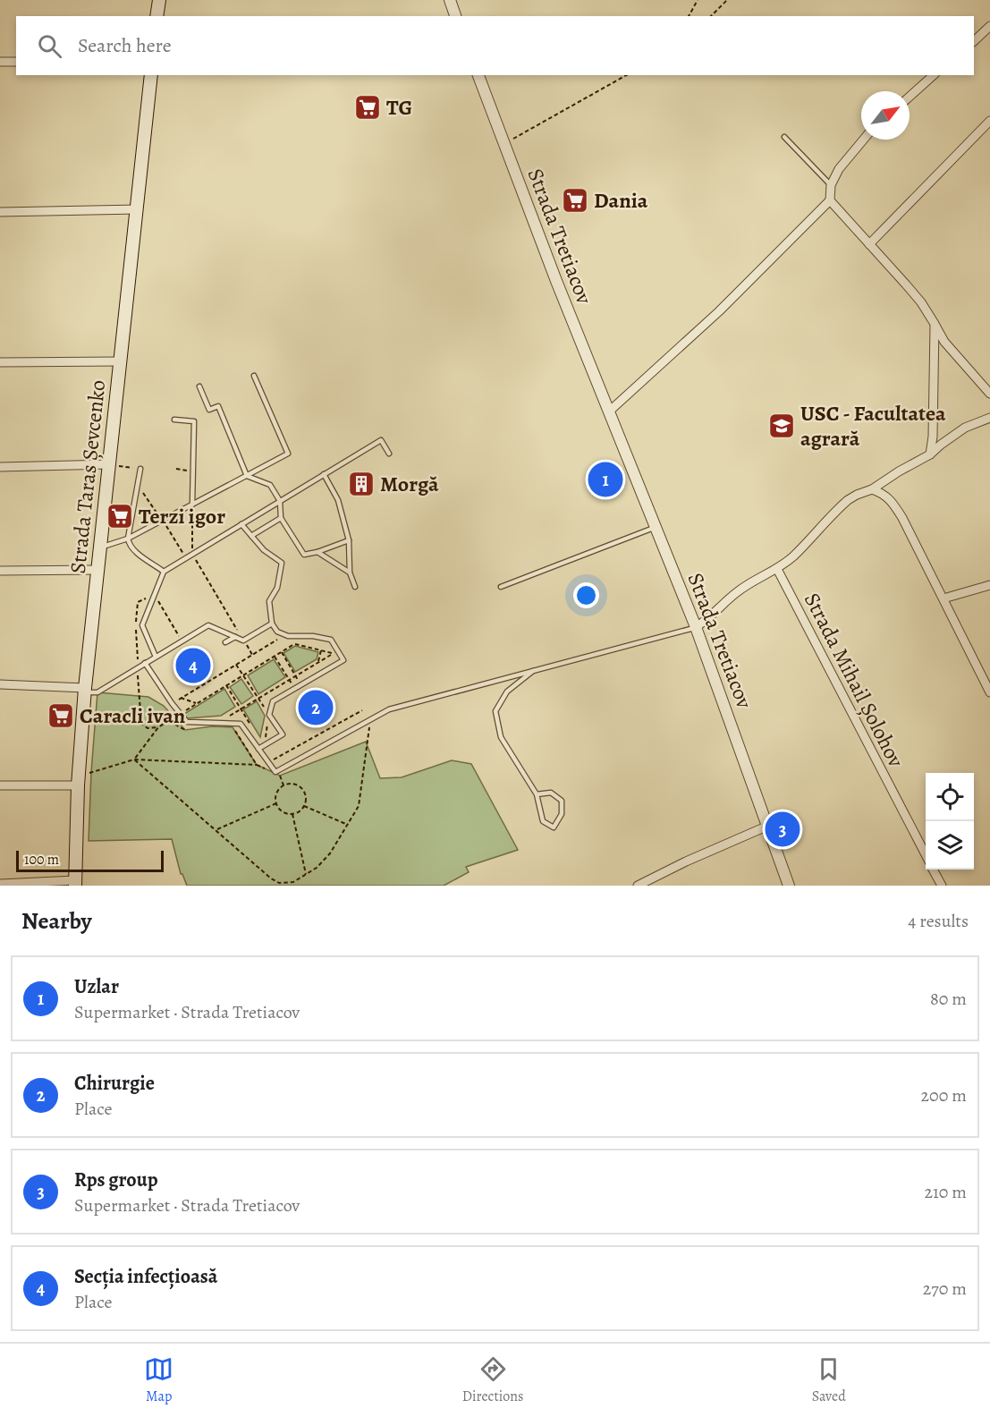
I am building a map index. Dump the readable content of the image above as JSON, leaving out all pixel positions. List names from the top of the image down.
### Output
{
  "streets": {
    "main road": ["Strada Taras Șevcenko"],
    "street": ["Strada Tretiacov", "Strada Mihail Șolohov"]
  },
  "places": {
    "supermarket": [
      "TG",
      "Dania",
      "Terzi igor",
      "Caracli ivan"
    ],
    "school or university": ["USC - Facultatea agrară"],
    "building": ["Morgă"]
  },
  "scale_bar": "100 m",
  "north": "top right",
  "page": {
    "search": "Search here",
    "pins": [
      "1",
      "4",
      "2",
      "3"
    ],
    "scale": "100 m",
    "heading": ["Nearby", "4 results"],
    "list": [
      {
        "mark": "1",
        "name": "Uzlar",
        "note": "Supermarket · Strada Tretiacov",
        "value": "80 m"
      },
      {
        "mark": "2",
        "name": "Chirurgie",
        "note": "Place",
        "value": "200 m"
      },
      {
        "mark": "3",
        "name": "Rps group",
        "note": "Supermarket · Strada Tretiacov",
        "value": "210 m"
      },
      {
        "mark": "4",
        "name": "Secția infecțioasă",
        "note": "Place",
        "value": "270 m"
      }
    ],
    "nav": ["Map", "Directions", "Saved"]
  }
}
